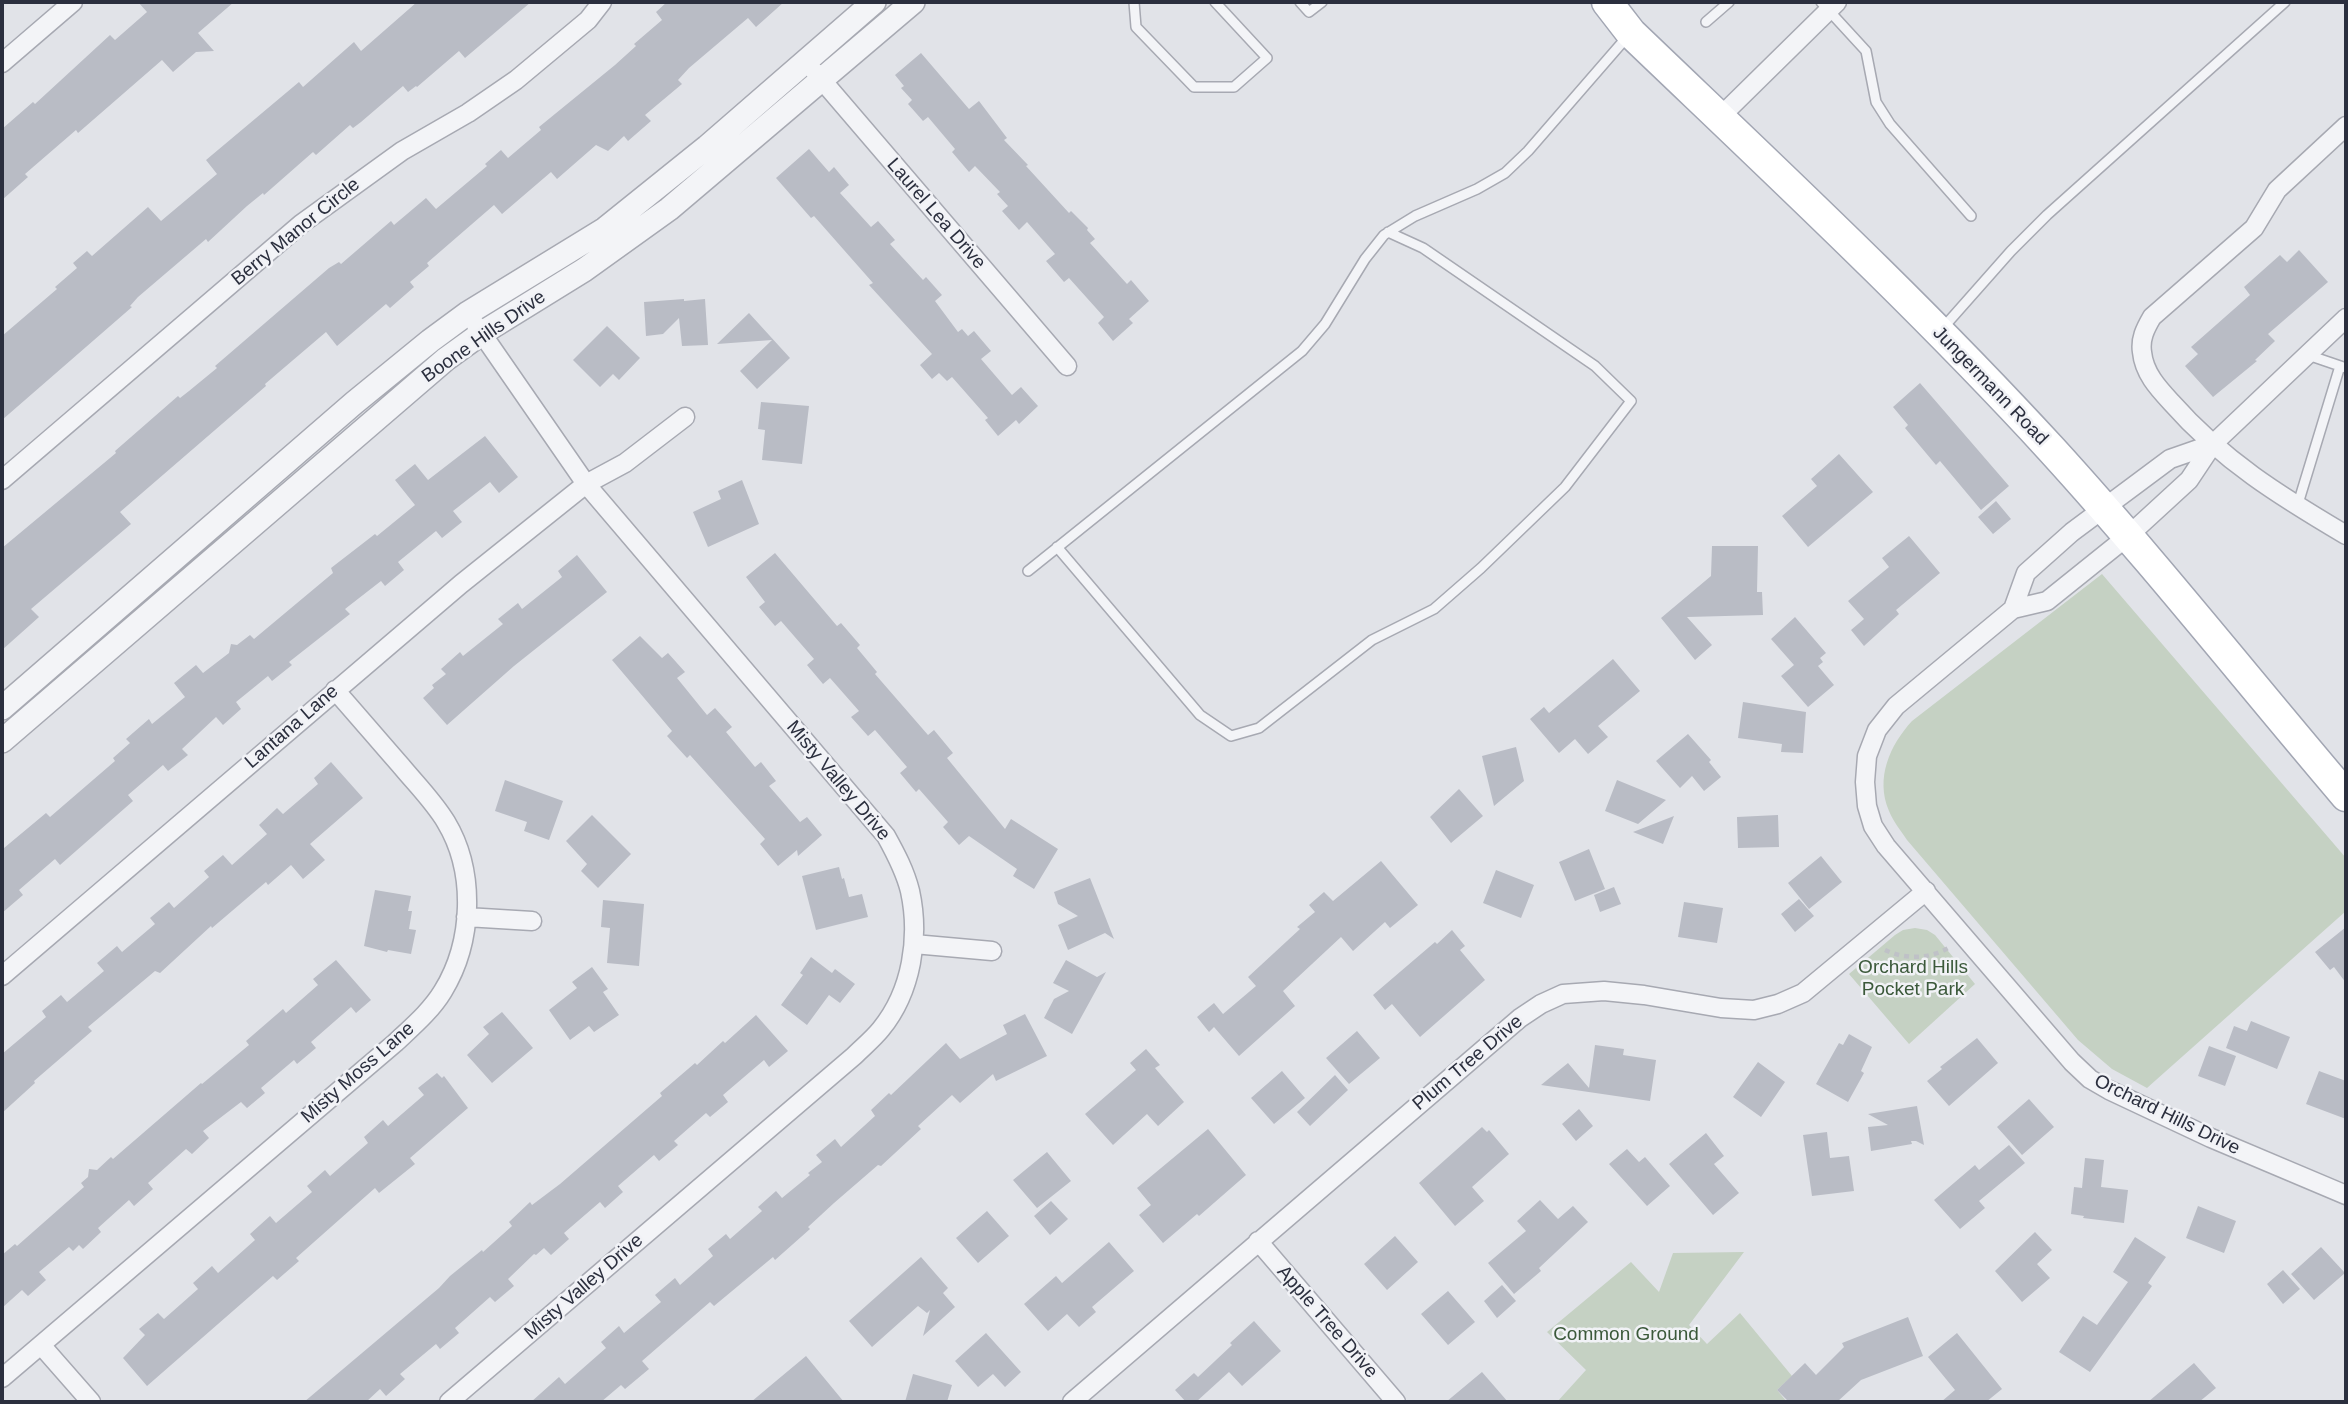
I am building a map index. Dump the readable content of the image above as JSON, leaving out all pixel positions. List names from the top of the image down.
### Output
{
  "streets": {
    "main road": ["Jungermann Road"],
    "street": [
      "Laurel Lea Drive",
      "Berry Manor Circle",
      "Boone Hills Drive",
      "Lantana Lane",
      "Misty Valley Drive",
      "Plum Tree Drive",
      "Misty Moss Lane",
      "Orchard Hills Drive",
      "Apple Tree Drive"
    ]
  },
  "crossings": [
    ["Laurel Lea Drive", "Boone Hills Drive"],
    ["Boone Hills Drive", "Misty Valley Drive"],
    ["Jungermann Road", "Orchard Hills Drive"],
    ["Lantana Lane", "Misty Valley Drive"],
    ["Lantana Lane", "Misty Moss Lane"],
    ["Plum Tree Drive", "Orchard Hills Drive"],
    ["Plum Tree Drive", "Apple Tree Drive"]
  ],
  "parks": ["Orchard Hills Pocket Park", "Common Ground"]
}
